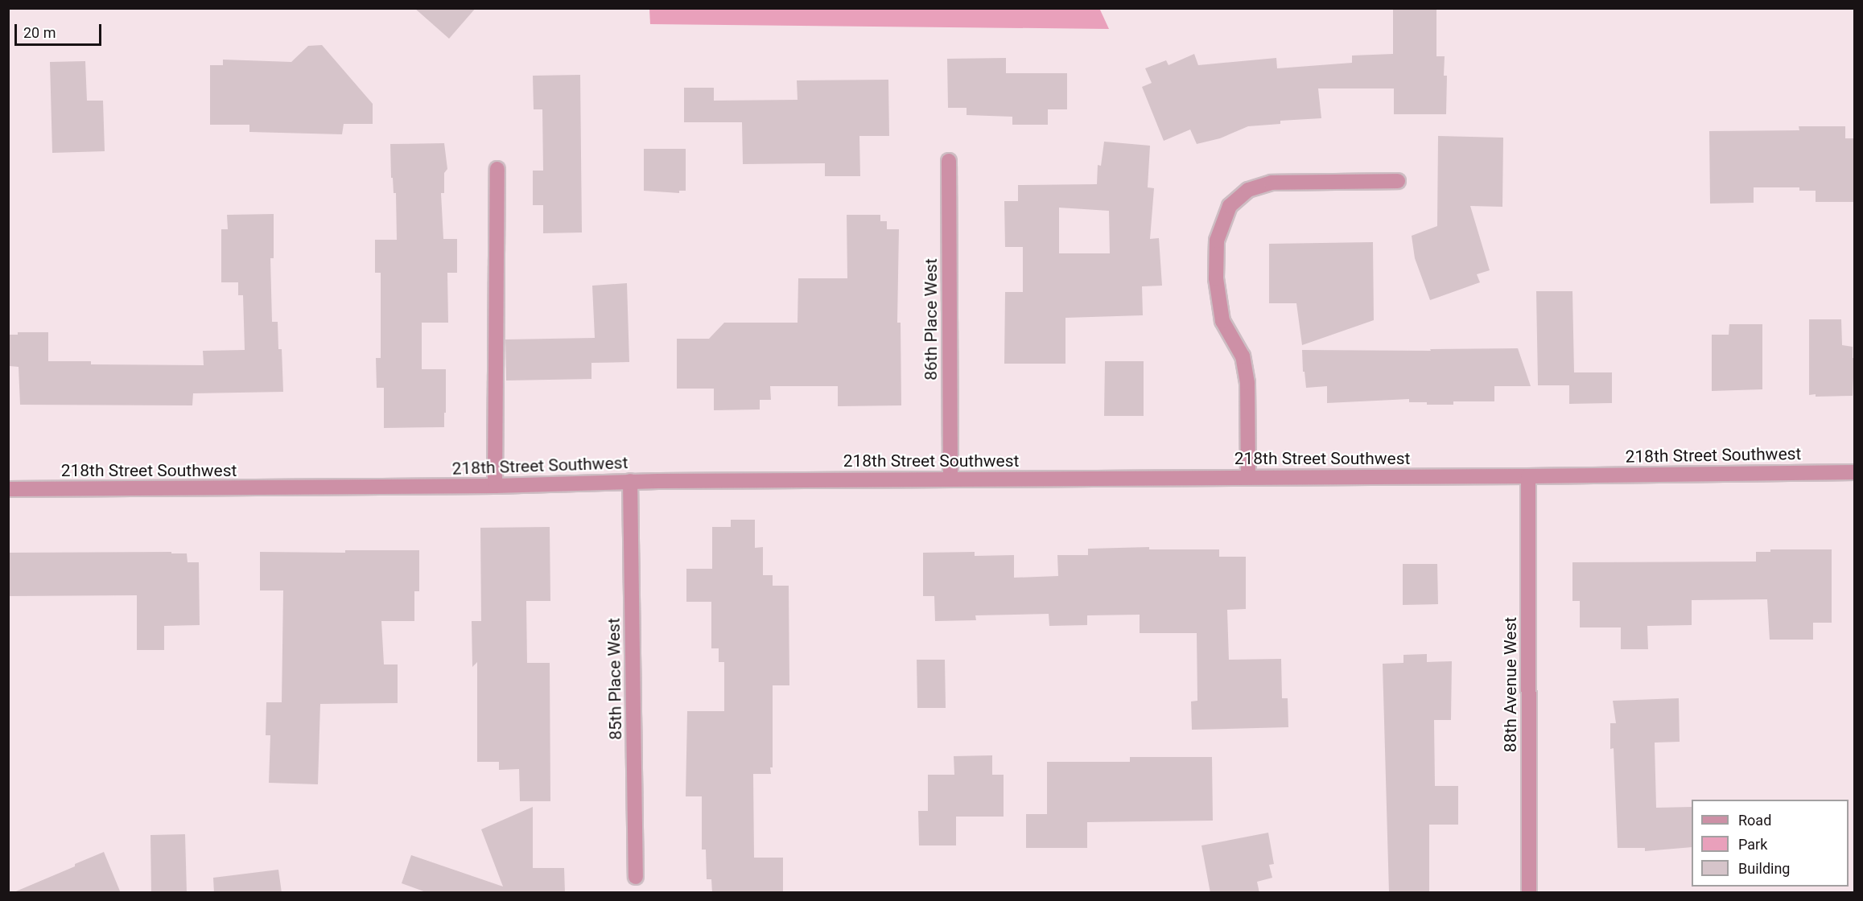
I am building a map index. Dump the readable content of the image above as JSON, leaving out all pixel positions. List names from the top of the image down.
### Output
{
  "streets": {
    "street": [
      "86th Place West",
      "218th Street Southwest",
      "85th Place West",
      "88th Avenue West"
    ]
  },
  "crossings": [
    ["86th Place West", "218th Street Southwest"],
    ["218th Street Southwest", "85th Place West"],
    ["218th Street Southwest", "88th Avenue West"]
  ],
  "legend": ["Road", "Park", "Building"],
  "scale_bar": "20 m"
}
